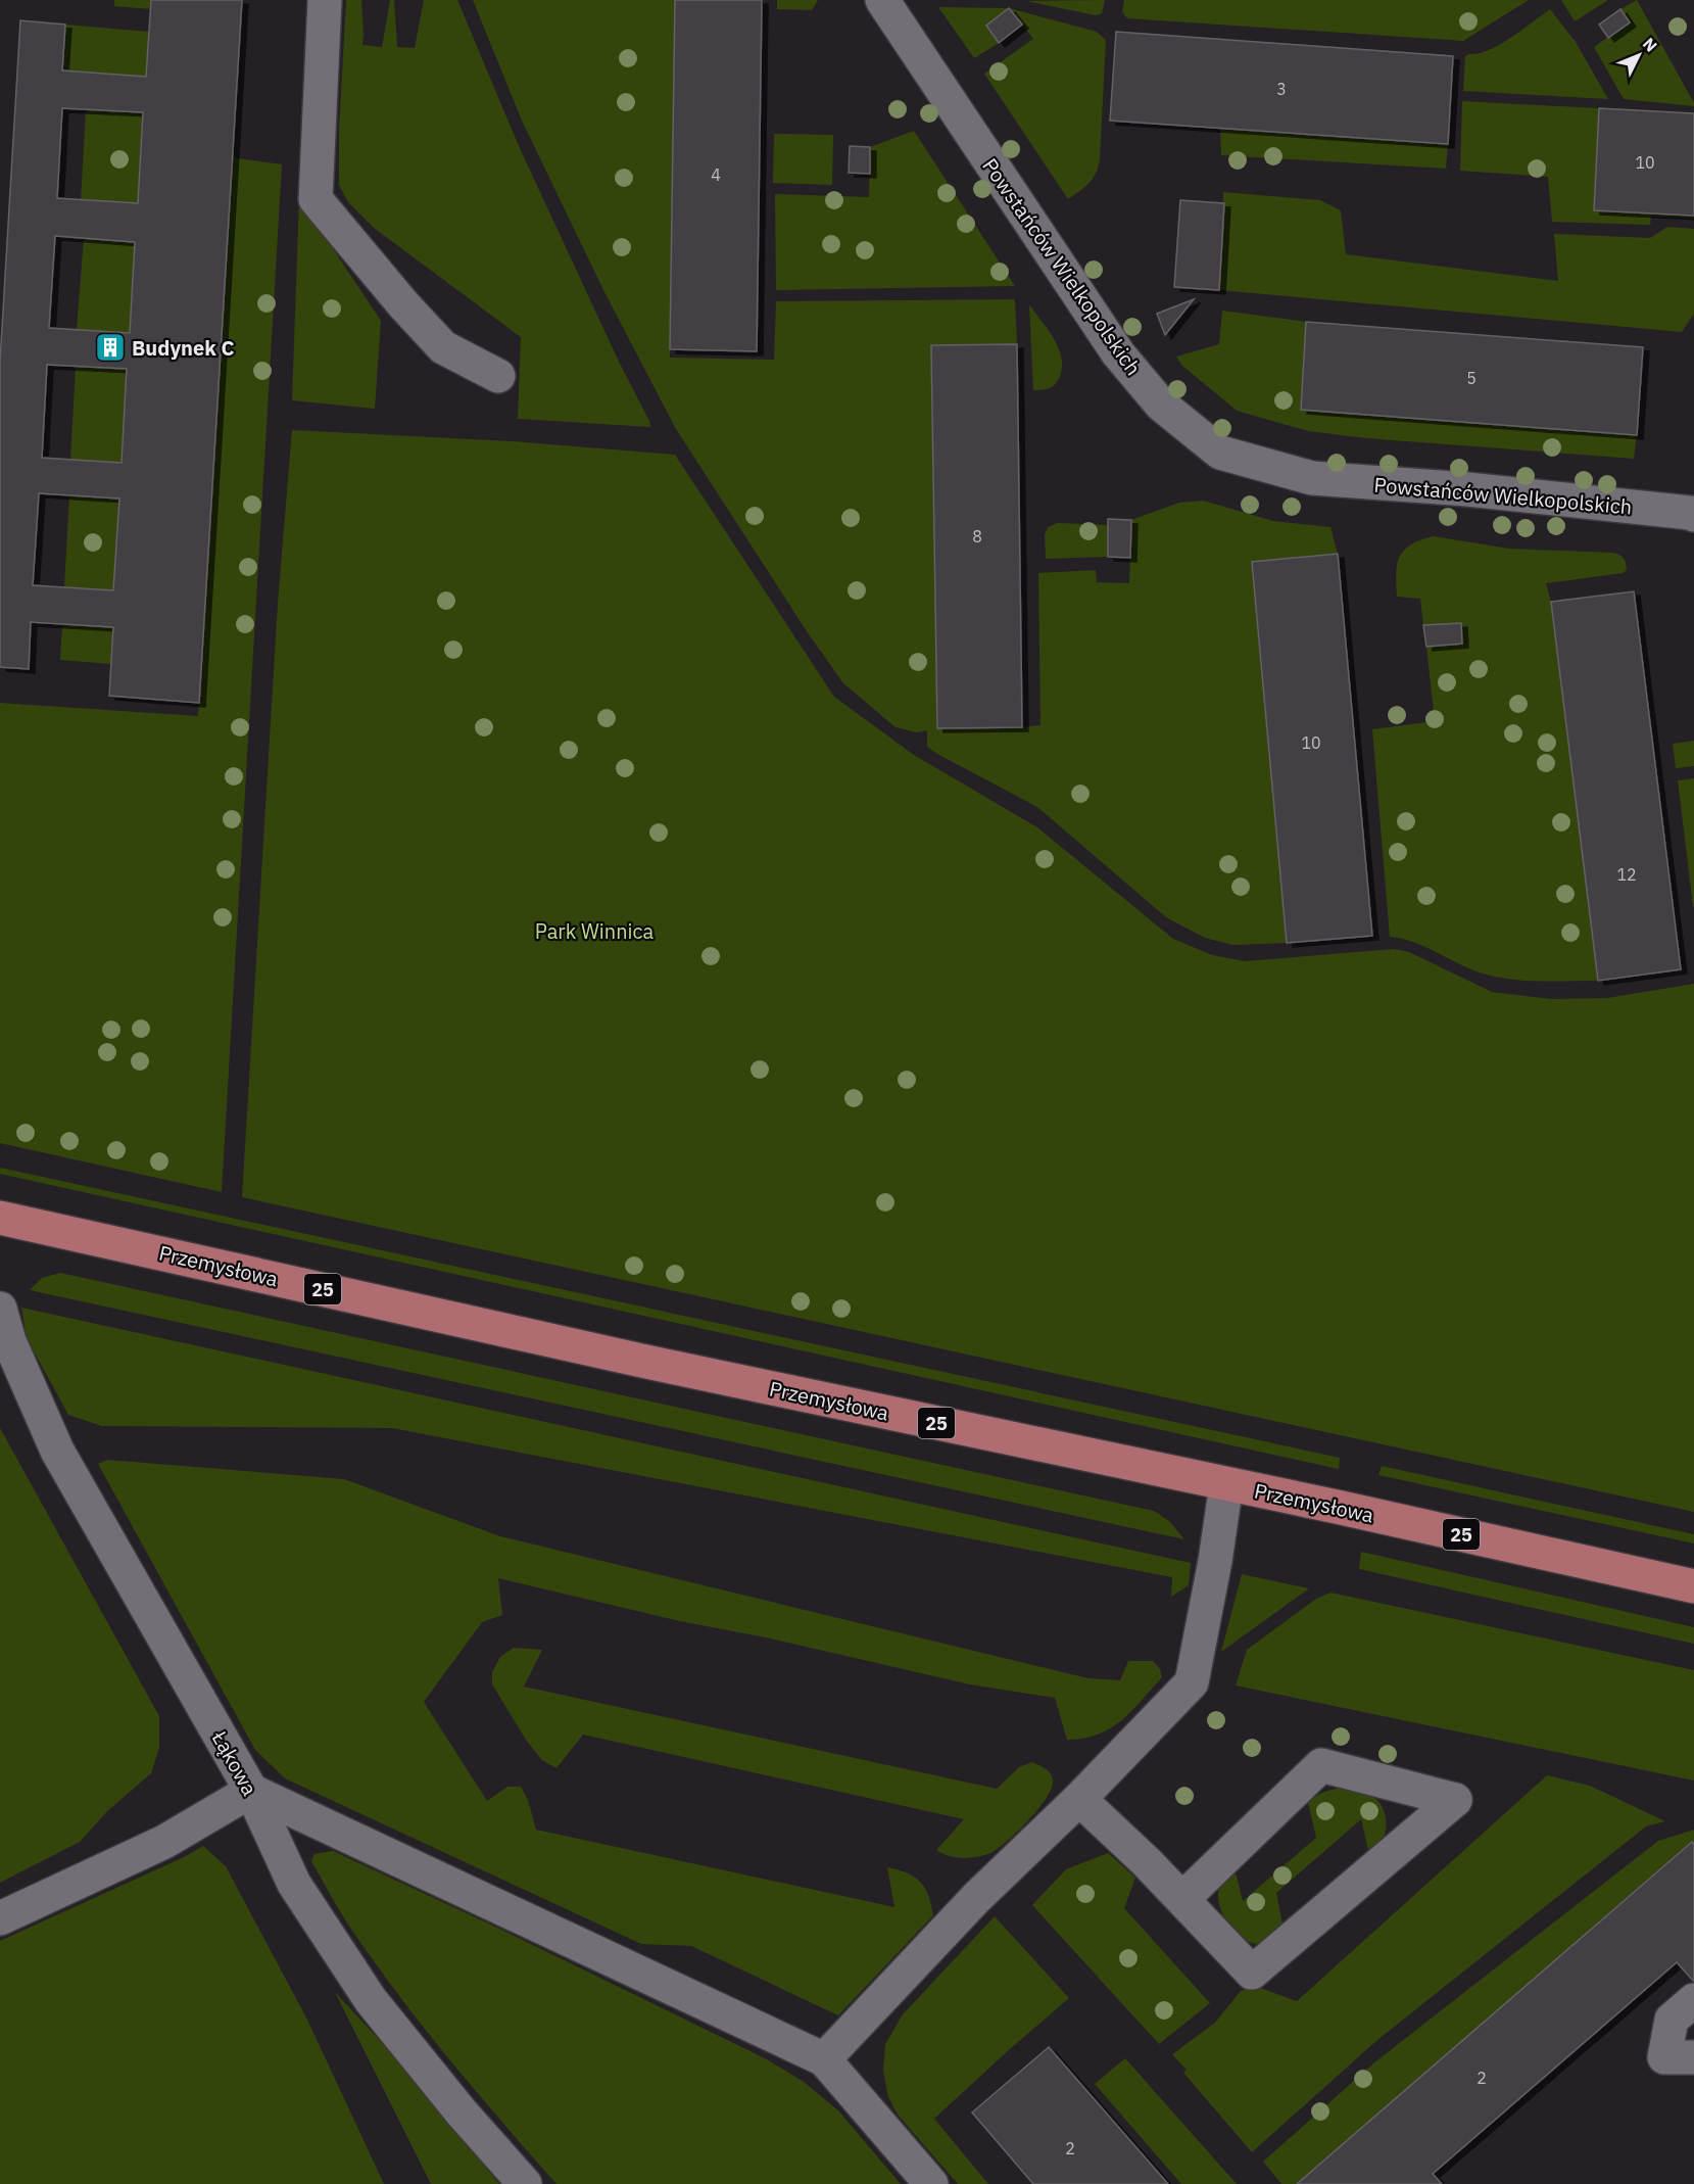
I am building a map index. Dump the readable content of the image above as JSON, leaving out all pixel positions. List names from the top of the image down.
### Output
{
  "streets": {
    "main road": ["Przemysłowa", "25"],
    "street": ["Powstańców Wielkopolskich", "Łąkowa"]
  },
  "parks": ["Park Winnica"],
  "places": {
    "building": ["Budynek C"]
  },
  "house_numbers": [
    "3",
    "10",
    "4",
    "5",
    "8",
    "10",
    "12",
    "2",
    "2"
  ],
  "north": "top right"
}
